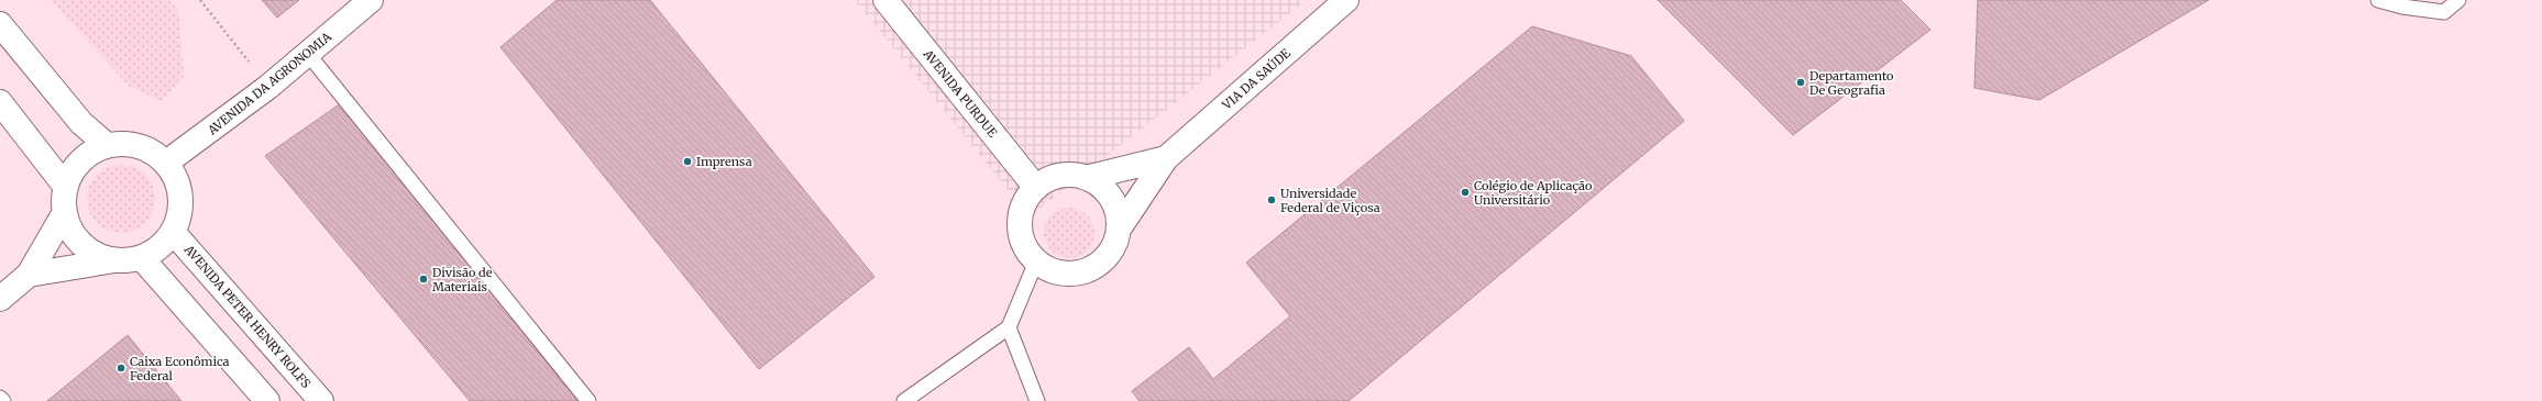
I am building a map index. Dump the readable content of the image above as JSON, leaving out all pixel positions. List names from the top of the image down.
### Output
{
  "streets": {
    "street": [
      "VIA DA SAÚDE",
      "AVENIDA DA AGRONOMIA",
      "AVENIDA PURDUE",
      "AVENIDA PETER HENRY ROLFS"
    ]
  },
  "crossings": [
    ["VIA DA SAÚDE", "AVENIDA PURDUE"],
    ["AVENIDA DA AGRONOMIA", "AVENIDA PETER HENRY ROLFS"]
  ],
  "places": [
    "Departamento De Geografia",
    "Imprensa",
    "Colégio de Aplicação Universitário",
    "Universidade Federal de Viçosa",
    "Divisão de Materiais",
    "Caixa Econômica Federal"
  ]
}
